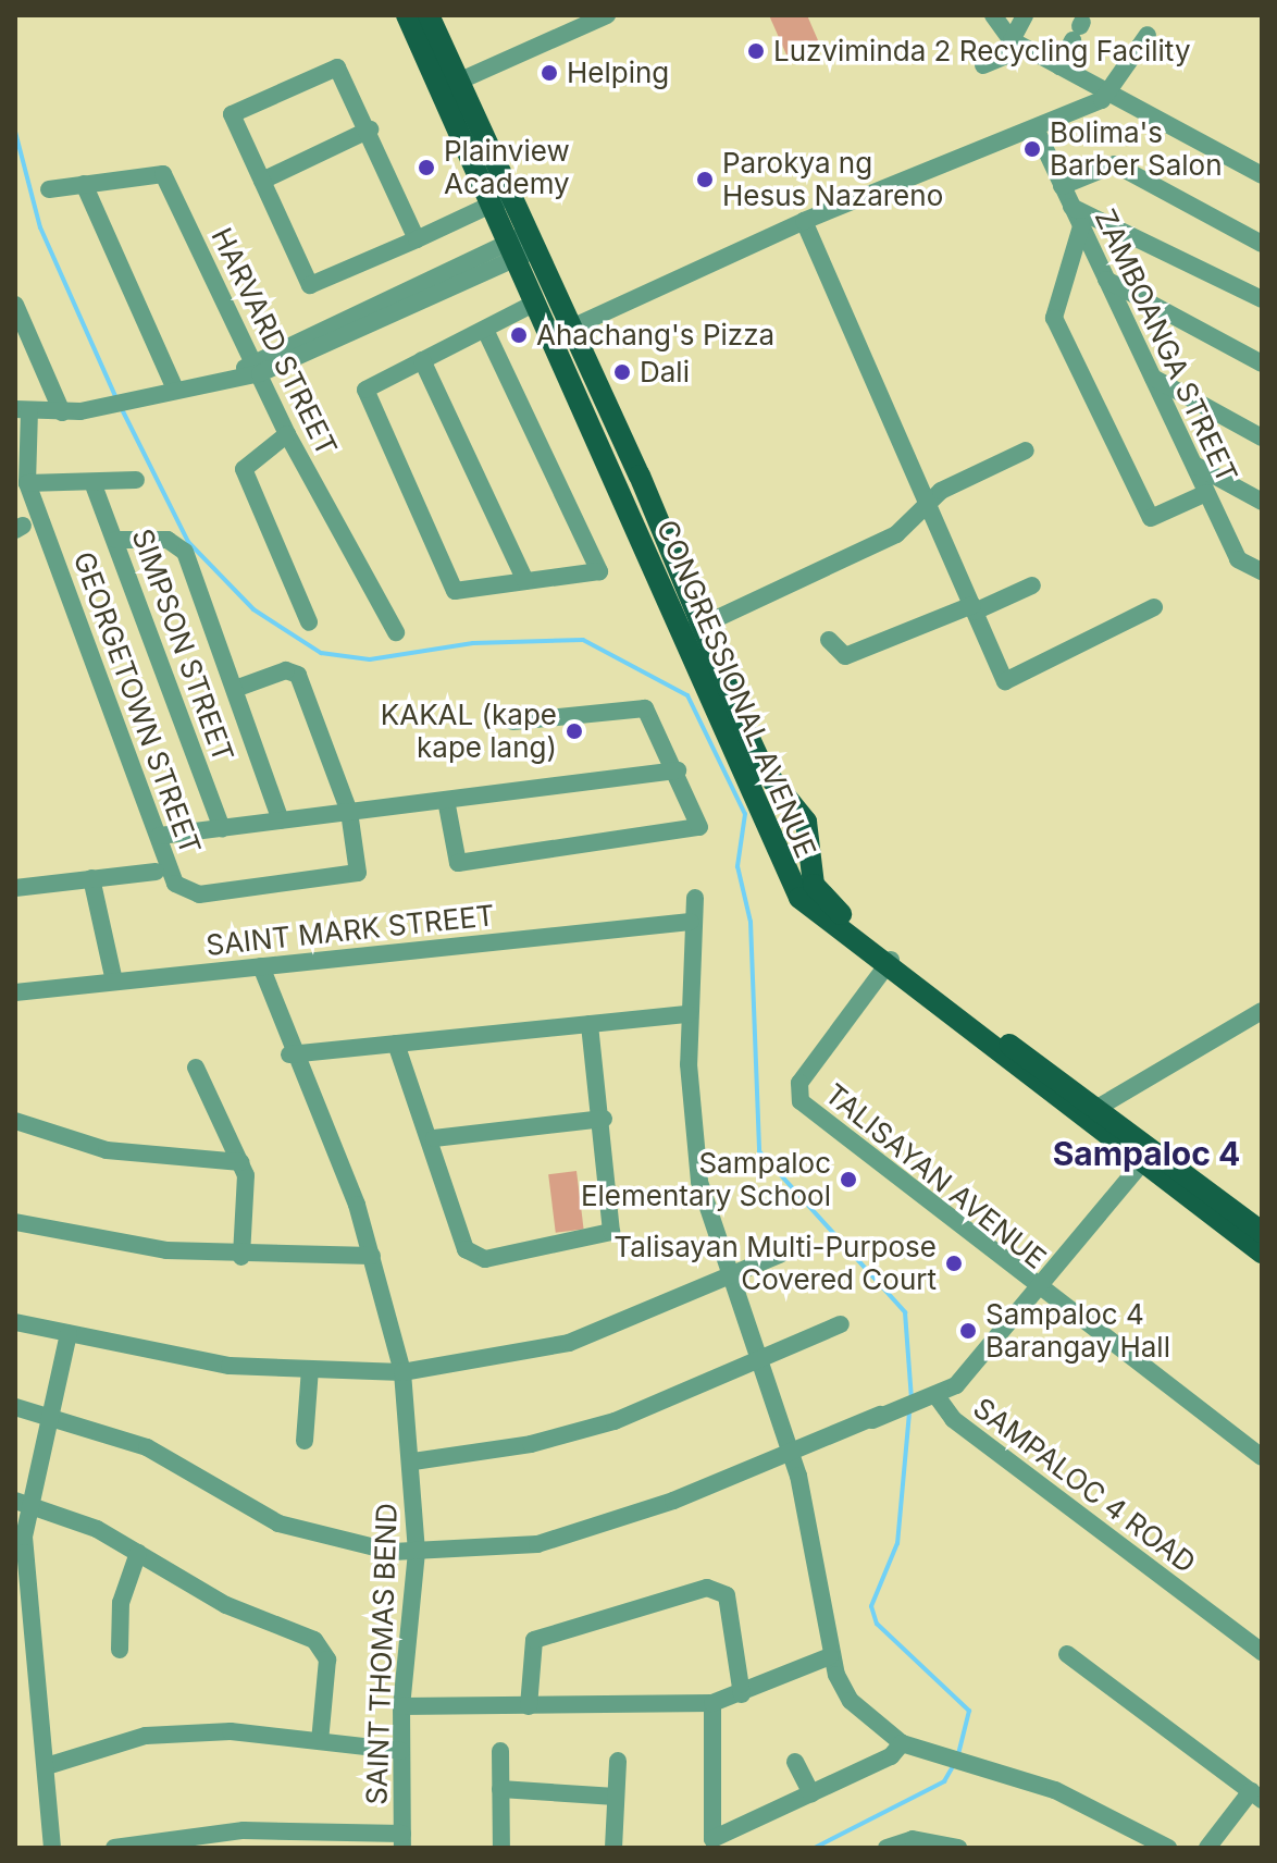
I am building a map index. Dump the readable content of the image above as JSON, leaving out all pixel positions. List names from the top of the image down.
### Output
{
  "streets": {
    "main road": ["CONGRESSIONAL AVENUE"],
    "street": [
      "HARVARD STREET",
      "ZAMBOANGA STREET",
      "SIMPSON STREET",
      "GEORGETOWN STREET",
      "SAINT MARK STREET",
      "TALISAYAN AVENUE",
      "SAMPALOC 4 ROAD",
      "SAINT THOMAS BEND"
    ]
  },
  "crossings": [
    ["CONGRESSIONAL AVENUE", "TALISAYAN AVENUE"],
    ["CONGRESSIONAL AVENUE", "SAMPALOC 4 ROAD"],
    ["SAINT MARK STREET", "SAINT THOMAS BEND"],
    ["TALISAYAN AVENUE", "SAMPALOC 4 ROAD"]
  ],
  "districts": ["Sampaloc 4"],
  "places": [
    "Luzviminda 2 Recycling Facility",
    "Helping",
    "Bolima's Barber Salon",
    "Plainview Academy",
    "Parokya ng Hesus Nazareno",
    "Ahachang's Pizza",
    "Dali",
    "KAKAL (kape kape lang)",
    "Sampaloc Elementary School",
    "Talisayan Multi-Purpose Covered Court",
    "Sampaloc 4 Barangay Hall"
  ]
}
